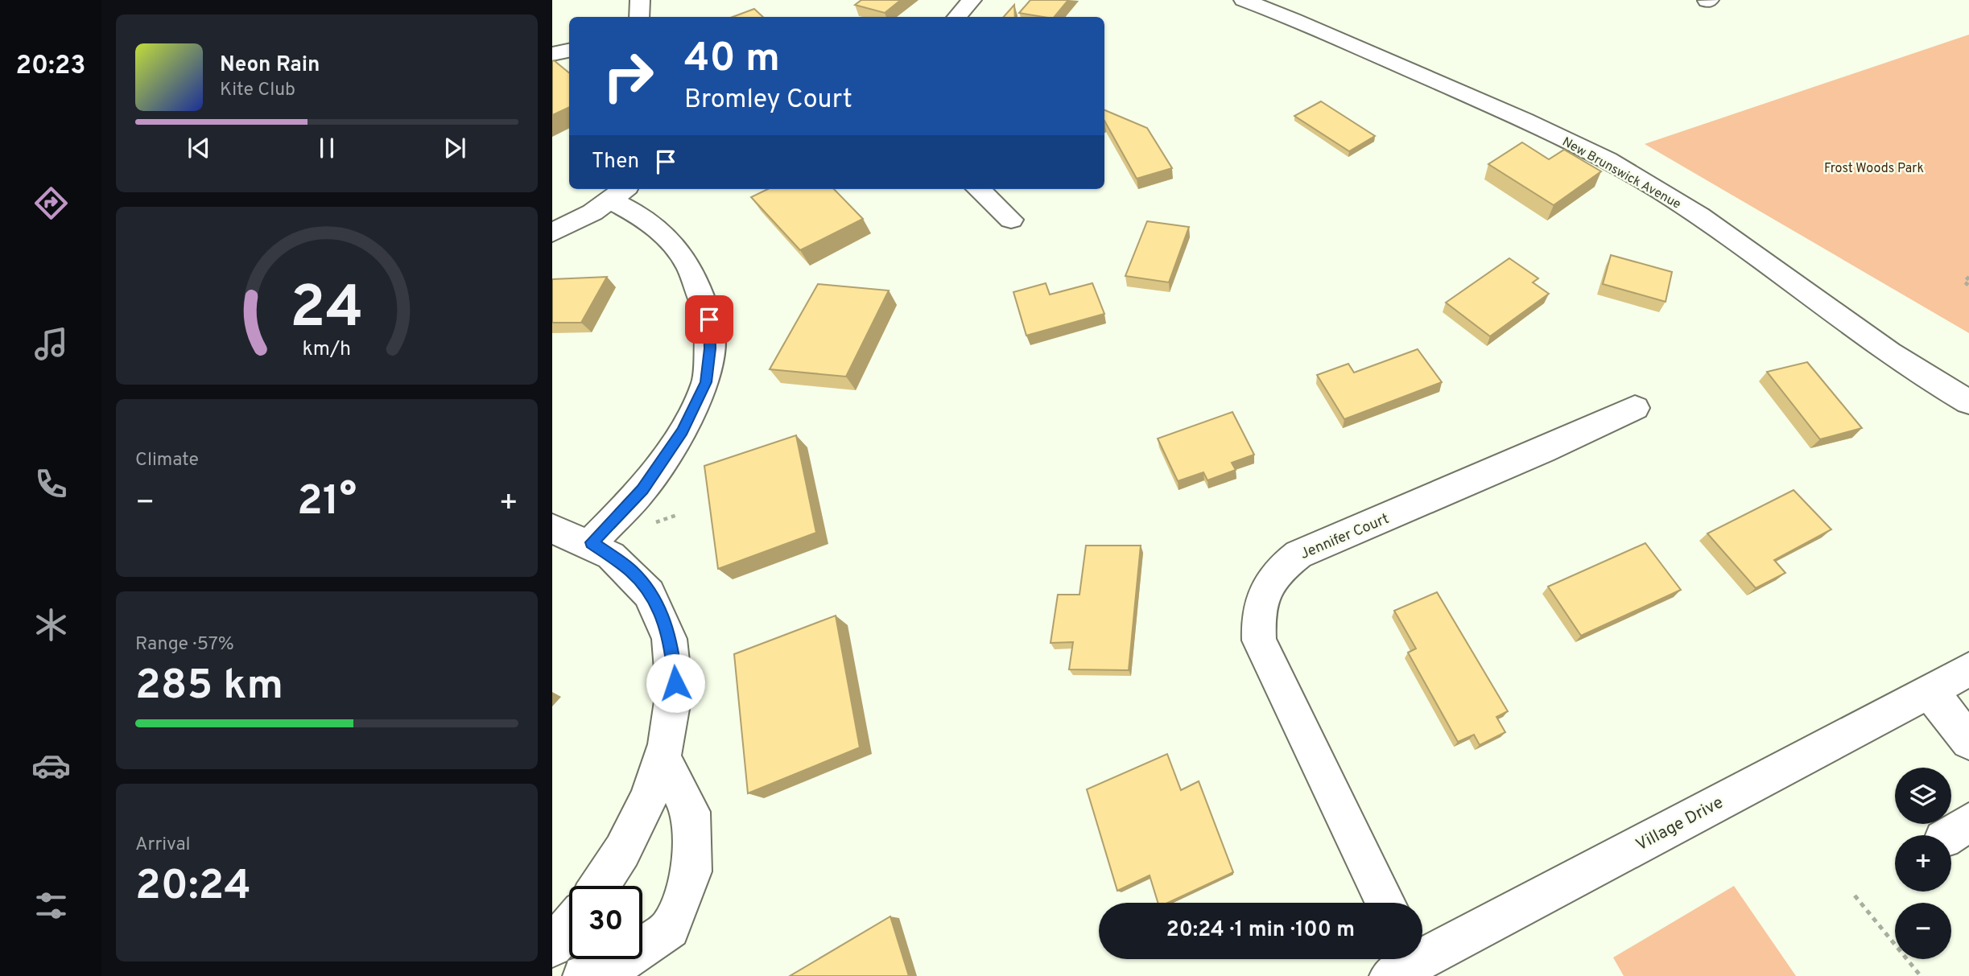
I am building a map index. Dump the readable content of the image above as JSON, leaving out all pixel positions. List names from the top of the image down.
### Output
{
  "streets": {
    "street": ["New Brunswick Avenue", "Jennifer Court", "Village Drive"]
  },
  "parks": ["Frost Woods Park"],
  "page": {
    "tabs": "20:23",
    "turn": ["40 m", "Bromley Court"],
    "song": ["Neon Rain", "Kite Club"],
    "then": "Then",
    "tile": [
      "Climate",
      ["Range · 57%", "285 km"],
      ["Arrival", "20:24"]
    ],
    "heat": ["−", "21°", "+"],
    "map_buttons": ["+", "−"],
    "limit": "30",
    "trip": "20:24 · 1 min · 100 m",
    "gauge": ["24", "km/h"]
  }
}
